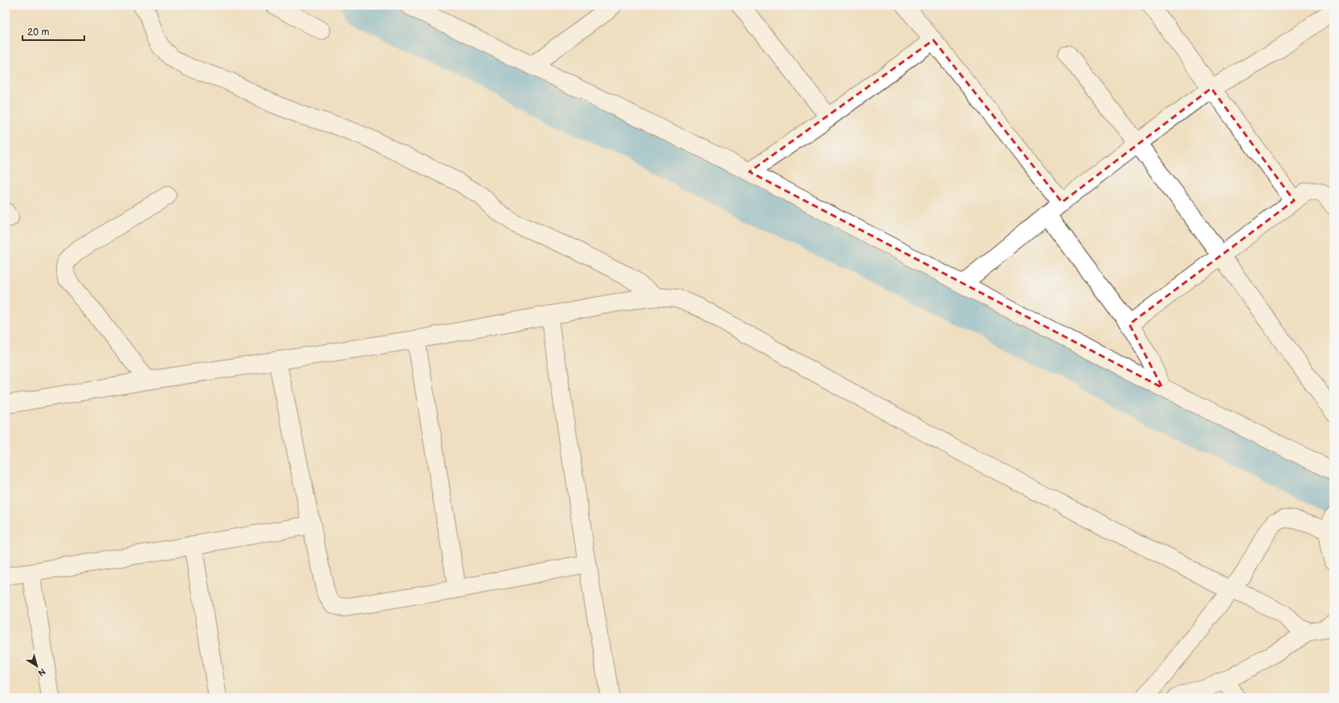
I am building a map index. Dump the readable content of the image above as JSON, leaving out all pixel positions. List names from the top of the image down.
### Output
{
  "scale_bar": "20 m",
  "north": "bottom right"
}
